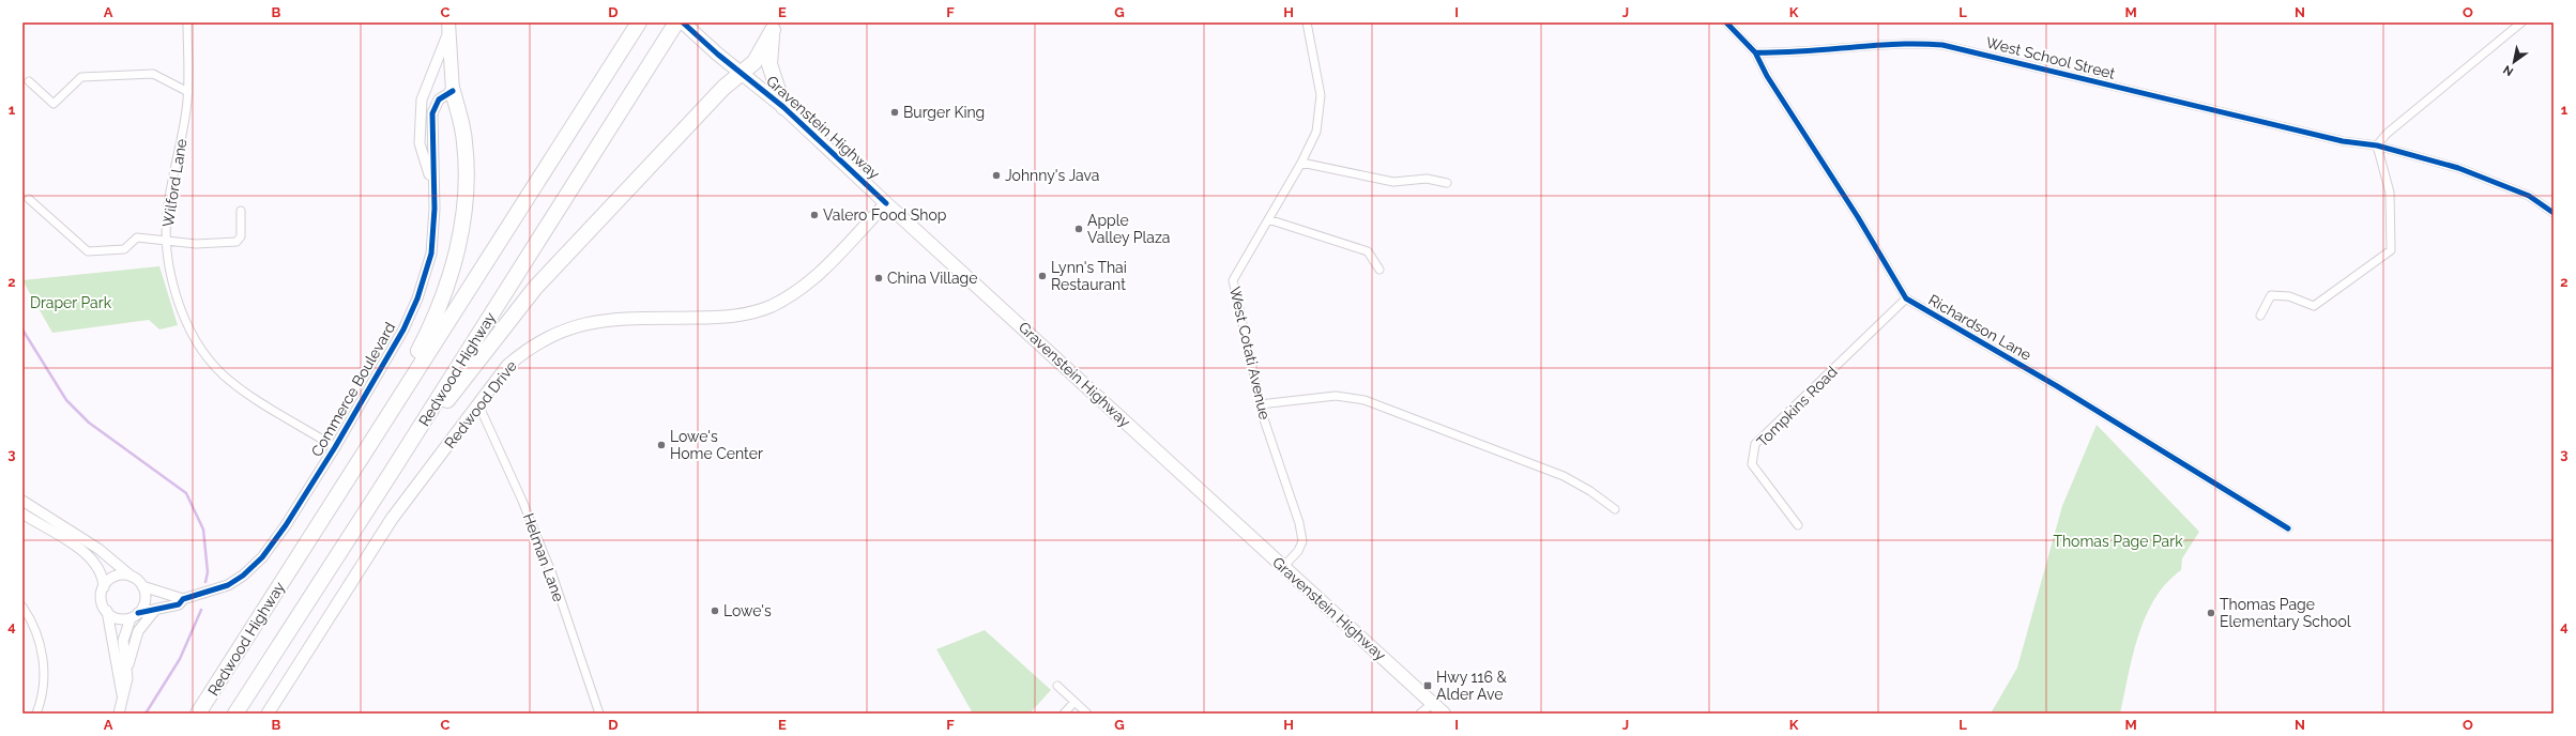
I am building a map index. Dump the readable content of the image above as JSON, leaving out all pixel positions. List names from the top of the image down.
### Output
{
  "streets": {
    "highway": ["Redwood Highway"],
    "main road": ["Gravenstein Highway", "Redwood Drive"],
    "street": [
      "West School Street",
      "Wilford Lane",
      "Richardson Lane",
      "West Cotati Avenue",
      "Commerce Boulevard",
      "Tompkins Road",
      "Helman Lane"
    ]
  },
  "crossings": [
    ["West School Street", "Richardson Lane"],
    ["Gravenstein Highway", "West Cotati Avenue"],
    ["Gravenstein Highway", "Redwood Drive"],
    ["Wilford Lane", "Commerce Boulevard"],
    ["Richardson Lane", "Tompkins Road"],
    ["Redwood Drive", "Helman Lane"]
  ],
  "parks": ["Draper Park", "Thomas Page Park"],
  "places": {
    "other": [
      "Burger King",
      "Johnny's Java",
      "Valero Food Shop",
      "Apple Valley Plaza",
      "Lynn's Thai Restaurant",
      "China Village",
      "Lowe's Home Center",
      "Lowe's",
      "Thomas Page Elementary School"
    ],
    "transit": ["Hwy 116 & Alder Ave"]
  },
  "north": "bottom left",
  "grid": {
    "columns": [
      "A",
      "B",
      "C",
      "D",
      "E",
      "F",
      "G",
      "H",
      "I",
      "J",
      "K",
      "L",
      "M",
      "N",
      "O"
    ],
    "rows": [
      "1",
      "2",
      "3",
      "4"
    ]
  }
}
